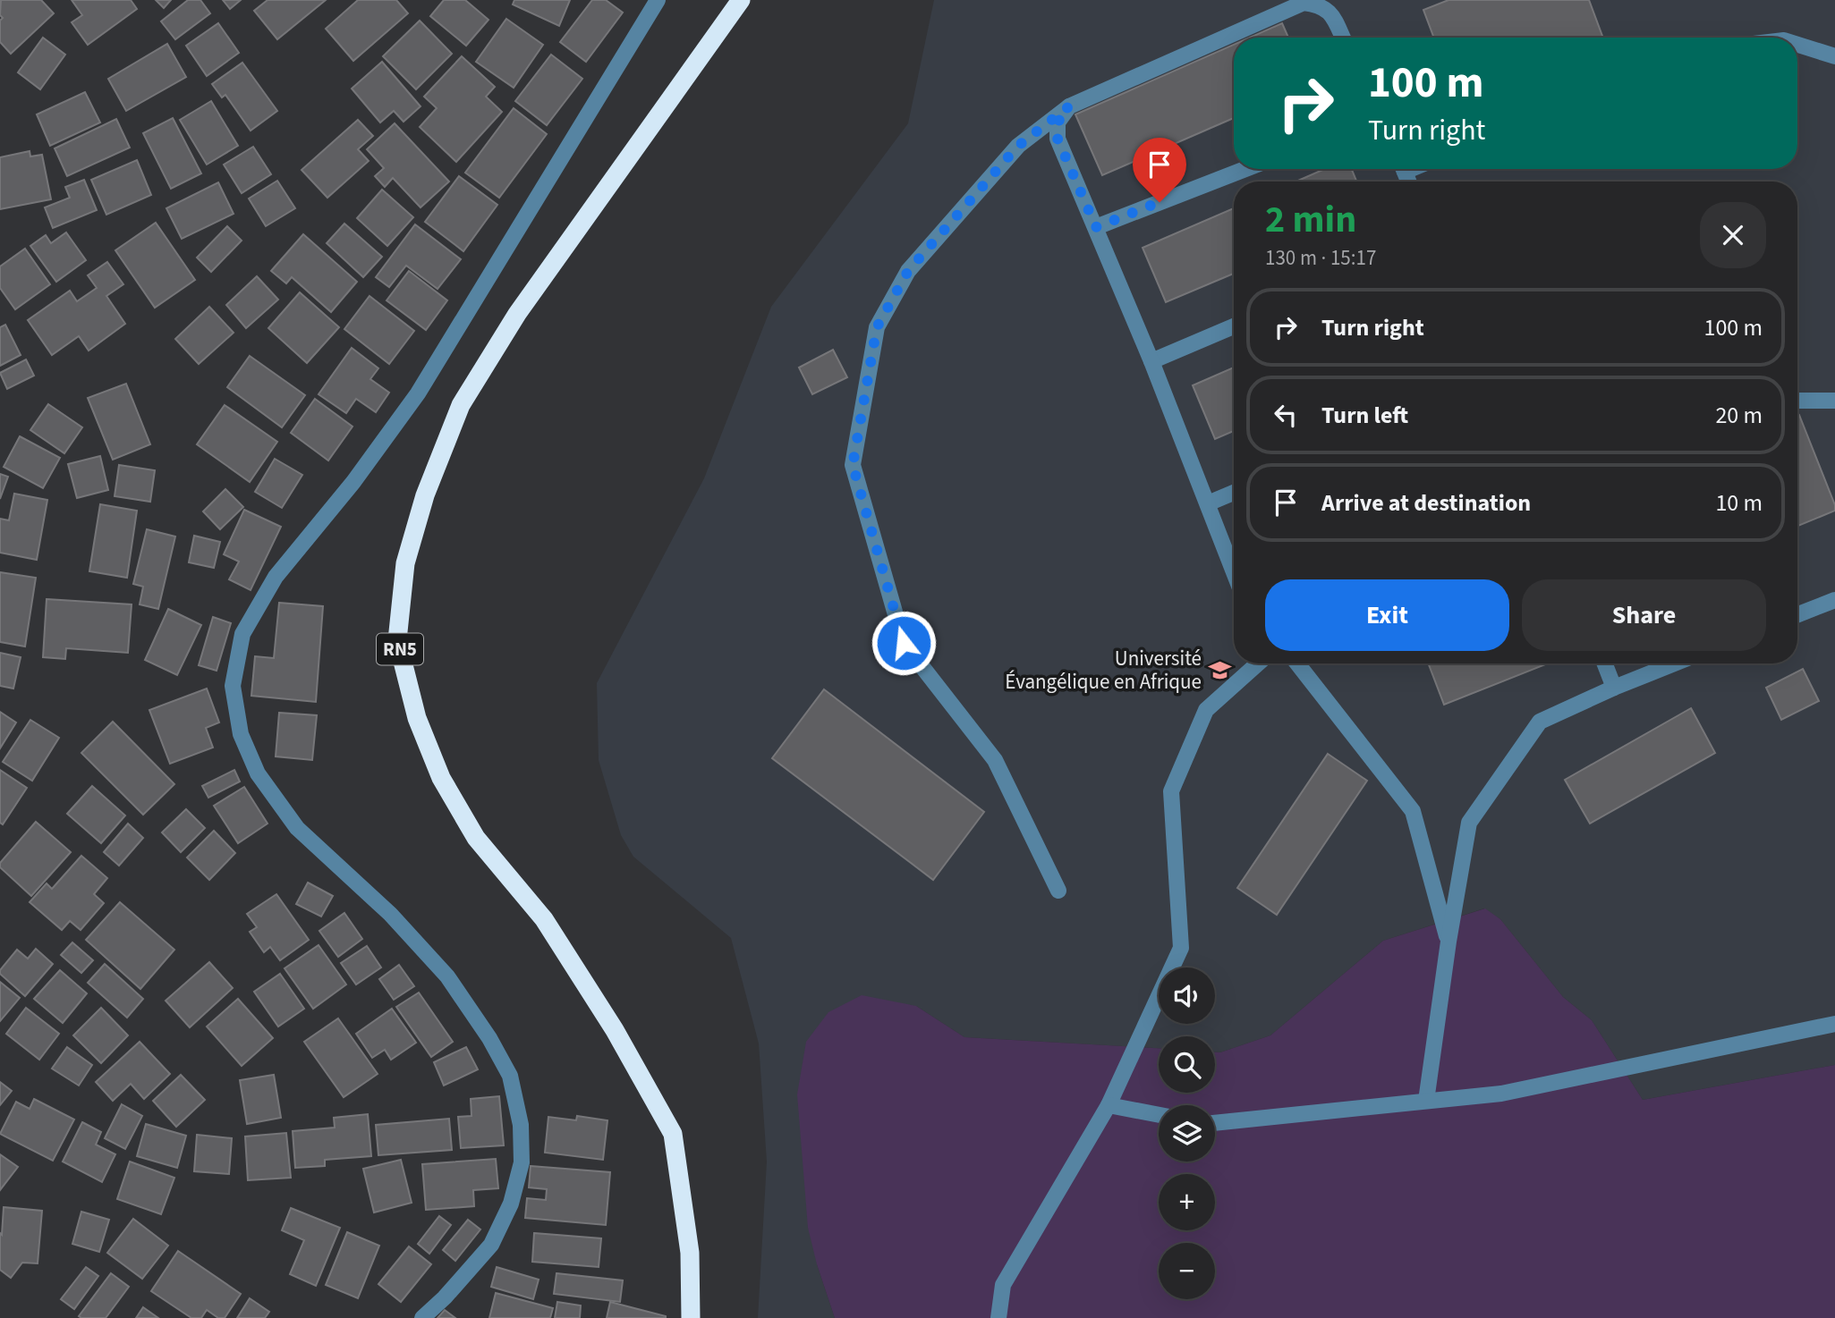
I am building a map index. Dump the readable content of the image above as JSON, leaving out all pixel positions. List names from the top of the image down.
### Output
{
  "streets": {
    "highway": ["RN5"]
  },
  "places": {
    "school or university": ["Université Évangélique en Afrique"]
  },
  "page": {
    "turn": ["100 m", "Turn right"],
    "heading": ["2 min", "130 m · 15:17"],
    "list": [
      {
        "name": "Turn right",
        "value": "100 m"
      },
      {
        "name": "Turn left",
        "value": "20 m"
      },
      {
        "name": "Arrive at destination",
        "value": "10 m"
      }
    ],
    "buttons": ["Exit", "Share"],
    "map_buttons": ["+", "−"]
  }
}
